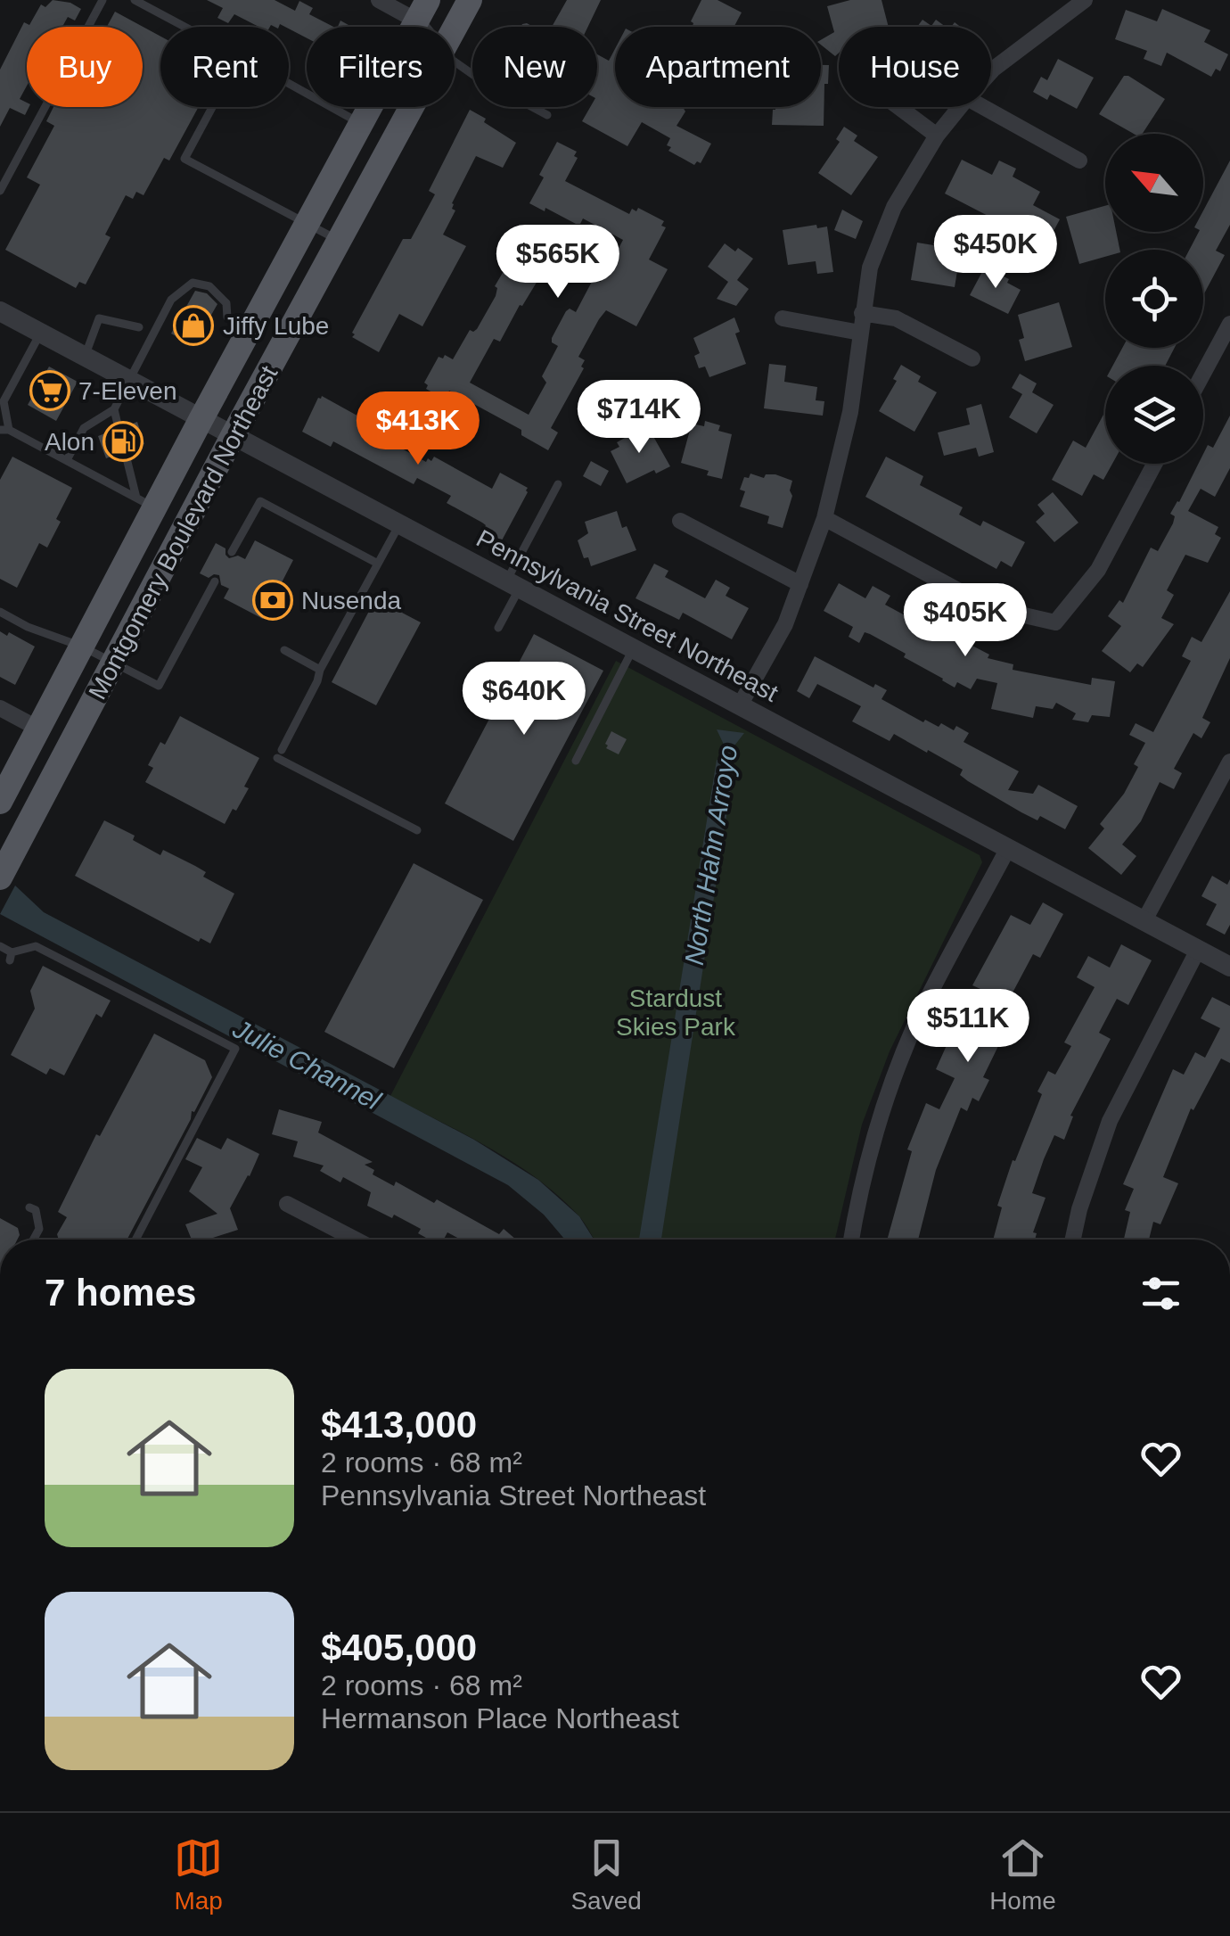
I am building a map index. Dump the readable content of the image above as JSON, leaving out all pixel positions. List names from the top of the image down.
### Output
{
  "streets": {
    "main road": ["Montgomery Boulevard Northeast"],
    "street": ["Pennsylvania Street Northeast"]
  },
  "crossings": [
    ["Montgomery Boulevard Northeast", "Pennsylvania Street Northeast"]
  ],
  "water": ["North Hahn Arroyo", "Julie Channel"],
  "parks": ["Stardust Skies Park"],
  "places": {
    "shop": ["Jiffy Lube"],
    "supermarket": ["7-Eleven"],
    "fuel station": ["Alon"],
    "bank": ["Nusenda"]
  },
  "north": "top left",
  "page": {
    "chip": [
      "Buy",
      "Rent",
      "Filters",
      "New",
      "Apartment",
      "House"
    ],
    "price": [
      "$450K",
      "$565K",
      "$714K",
      "$413K",
      "$405K",
      "$640K",
      "$511K"
    ],
    "heading": "7 homes",
    "list": [
      {
        "name": "$413,000",
        "note": "2 rooms · 68 m² · Pennsylvania Street Northeast"
      },
      {
        "name": "$405,000",
        "note": "2 rooms · 68 m² · Hermanson Place Northeast"
      }
    ],
    "tabs": ["Map", "Saved", "Home"]
  }
}
